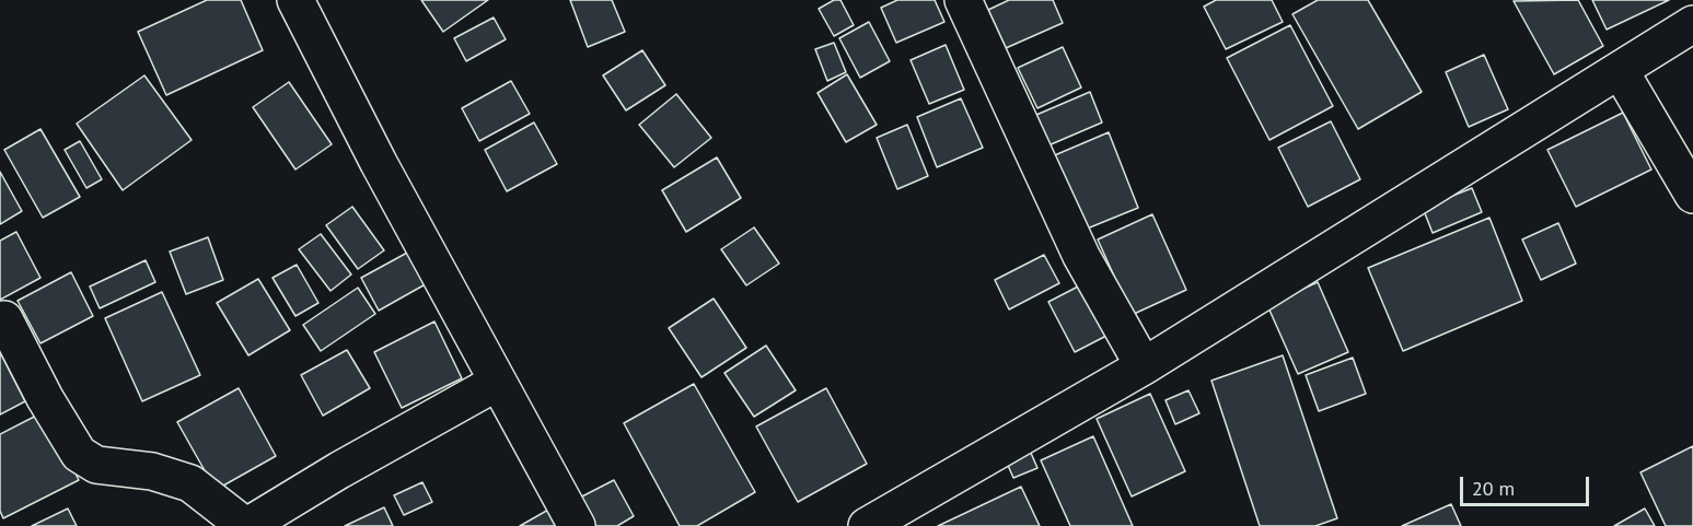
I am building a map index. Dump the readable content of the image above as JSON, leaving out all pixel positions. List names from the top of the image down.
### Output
{
  "scale_bar": "20 m"
}
